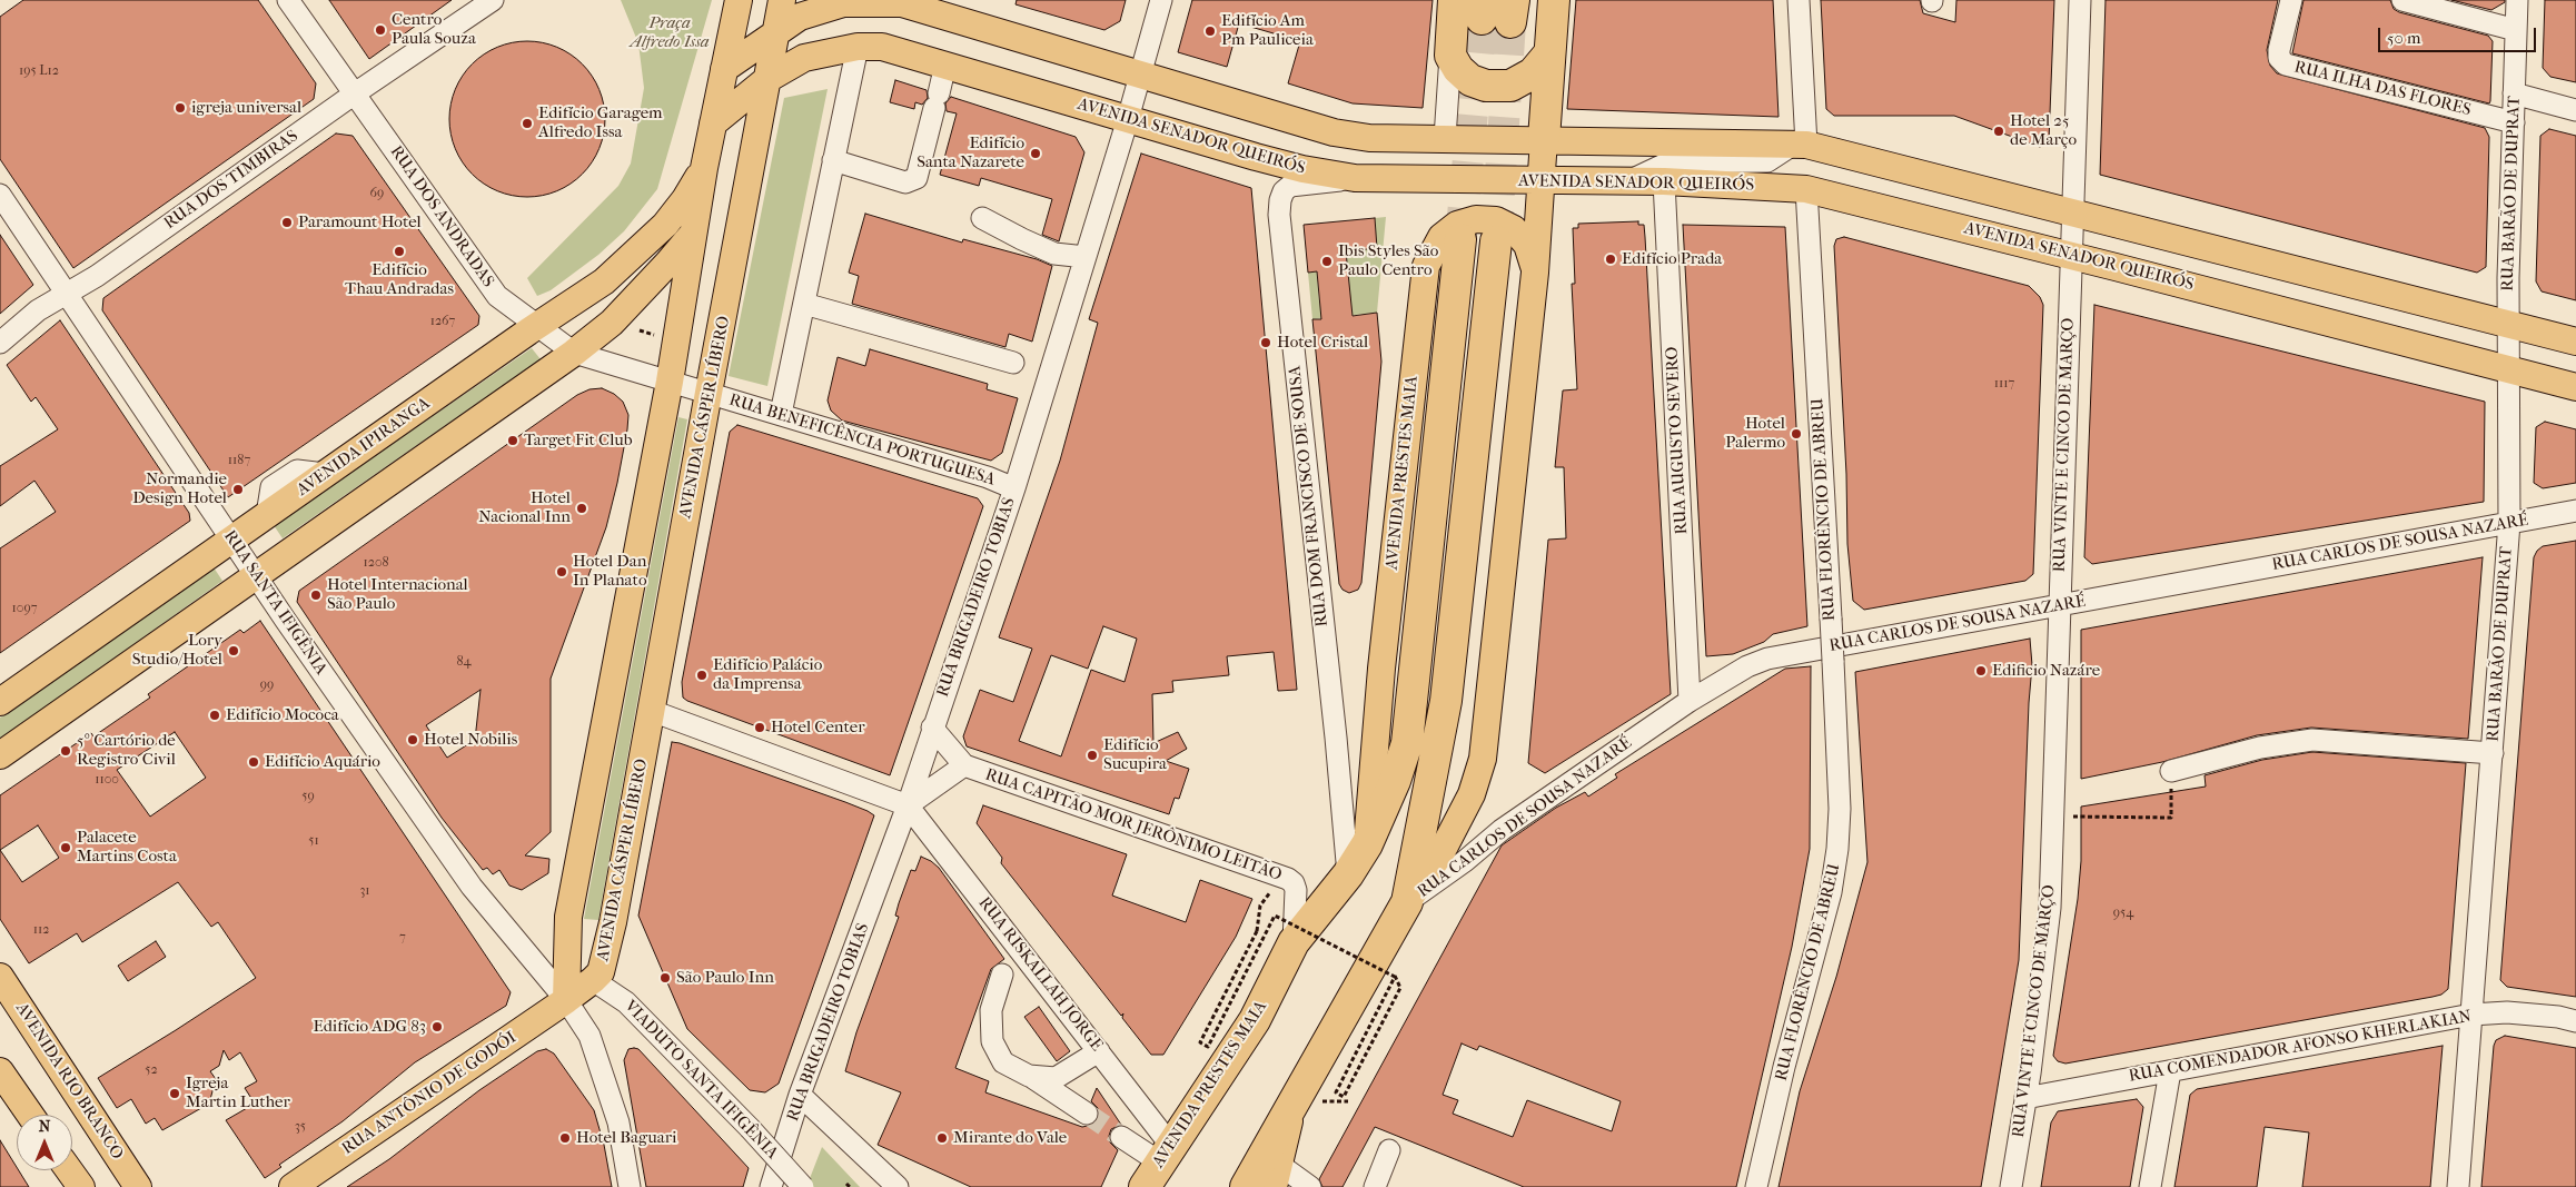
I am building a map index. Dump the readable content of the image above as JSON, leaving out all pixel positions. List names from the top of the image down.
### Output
{
  "streets": {
    "highway": ["AVENIDA PRESTES MAIA"],
    "main road": [
      "AVENIDA SENADOR QUEIRÓS",
      "AVENIDA CÁSPER LÍBERO",
      "AVENIDA IPIRANGA",
      "AVENIDA RIO BRANCO",
      "RUA ANTÔNIO DE GODÓI"
    ],
    "street": [
      "RUA ILHA DAS FLORES",
      "RUA DOS TIMBIRAS",
      "RUA BARÃO DE DUPRAT",
      "RUA DOS ANDRADAS",
      "RUA BENEFICÊNCIA PORTUGUESA",
      "RUA AUGUSTO SEVERO",
      "RUA VINTE E CINCO DE MARÇO",
      "RUA DOM FRANCISCO DE SOUSA",
      "RUA FLORÊNCIO DE ABREU",
      "RUA CARLOS DE SOUSA NAZARÉ",
      "RUA BRIGADEIRO TOBIAS",
      "RUA SANTA IFIGÊNIA",
      "RUA CAPITÃO MOR JERÔNIMO LEITÃO",
      "RUA RISKALLAH JORGE",
      "RUA COMENDADOR AFONSO KHERLAKIAN",
      "VIADUTO SANTA IFIGÊNIA"
    ]
  },
  "crossings": [
    ["RUA ILHA DAS FLORES", "RUA BARÃO DE DUPRAT"],
    ["AVENIDA SENADOR QUEIRÓS", "RUA BARÃO DE DUPRAT"],
    ["AVENIDA SENADOR QUEIRÓS", "AVENIDA CÁSPER LÍBERO"],
    ["AVENIDA SENADOR QUEIRÓS", "RUA AUGUSTO SEVERO"],
    ["AVENIDA SENADOR QUEIRÓS", "RUA VINTE E CINCO DE MARÇO"],
    ["AVENIDA SENADOR QUEIRÓS", "AVENIDA PRESTES MAIA"],
    ["AVENIDA SENADOR QUEIRÓS", "RUA DOM FRANCISCO DE SOUSA"],
    ["AVENIDA SENADOR QUEIRÓS", "RUA FLORÊNCIO DE ABREU"],
    ["AVENIDA SENADOR QUEIRÓS", "RUA BRIGADEIRO TOBIAS"],
    ["RUA DOS TIMBIRAS", "RUA DOS ANDRADAS"],
    ["RUA DOS TIMBIRAS", "RUA SANTA IFIGÊNIA"],
    ["RUA BARÃO DE DUPRAT", "RUA CARLOS DE SOUSA NAZARÉ"],
    ["RUA BARÃO DE DUPRAT", "RUA COMENDADOR AFONSO KHERLAKIAN"],
    ["RUA DOS ANDRADAS", "AVENIDA CÁSPER LÍBERO"],
    ["RUA DOS ANDRADAS", "RUA BENEFICÊNCIA PORTUGUESA"],
    ["RUA DOS ANDRADAS", "AVENIDA IPIRANGA"],
    ["AVENIDA CÁSPER LÍBERO", "RUA BENEFICÊNCIA PORTUGUESA"],
    ["AVENIDA CÁSPER LÍBERO", "RUA SANTA IFIGÊNIA"],
    ["AVENIDA CÁSPER LÍBERO", "VIADUTO SANTA IFIGÊNIA"],
    ["AVENIDA CÁSPER LÍBERO", "RUA ANTÔNIO DE GODÓI"],
    ["RUA BENEFICÊNCIA PORTUGUESA", "RUA BRIGADEIRO TOBIAS"],
    ["RUA AUGUSTO SEVERO", "RUA CARLOS DE SOUSA NAZARÉ"],
    ["RUA VINTE E CINCO DE MARÇO", "RUA CARLOS DE SOUSA NAZARÉ"],
    ["RUA VINTE E CINCO DE MARÇO", "RUA COMENDADOR AFONSO KHERLAKIAN"],
    ["AVENIDA IPIRANGA", "RUA SANTA IFIGÊNIA"],
    ["AVENIDA PRESTES MAIA", "RUA DOM FRANCISCO DE SOUSA"],
    ["AVENIDA PRESTES MAIA", "RUA CARLOS DE SOUSA NAZARÉ"],
    ["AVENIDA PRESTES MAIA", "RUA CAPITÃO MOR JERÔNIMO LEITÃO"],
    ["AVENIDA PRESTES MAIA", "RUA RISKALLAH JORGE"],
    ["RUA BRIGADEIRO TOBIAS", "RUA CAPITÃO MOR JERÔNIMO LEITÃO"],
    ["RUA BRIGADEIRO TOBIAS", "RUA RISKALLAH JORGE"],
    ["RUA SANTA IFIGÊNIA", "RUA ANTÔNIO DE GODÓI"]
  ],
  "parks": ["Praça Alfredo Issa"],
  "places": [
    "Centro Paula Souza",
    "Edifício Am Pm Pauliceia",
    "igreja universal",
    "Edifício Garagem Alfredo Issa",
    "Hotel 25 de Março",
    "Edifício Santa Nazarete",
    "Paramount Hotel",
    "Edifício Thau Andradas",
    "Edifício Prada",
    "Ibis Styles São Paulo Centro",
    "Hotel Cristal",
    "Hotel Palermo",
    "Target Fit Club",
    "Normandie Design Hotel",
    "Hotel Nacional Inn",
    "Hotel Dan In Planato",
    "Hotel Internacional São Paulo",
    "Lory Studio/Hotel",
    "Edificio Nazáre",
    "Edifício Palácio da Imprensa",
    "Edifício Mococa",
    "Hotel Center",
    "Hotel Nobilis",
    "5º Cartório de Registro Civil",
    "Edifício Sucupira",
    "Edifício Aquário",
    "Palacete Martins Costa",
    "São Paulo Inn",
    "Edifício ADG 83",
    "Igreja Martin Luther",
    "Hotel Baguari",
    "Mirante do Vale"
  ],
  "house_numbers": [
    "195 L12",
    "69",
    "1267",
    "1117",
    "1187",
    "1208",
    "1097",
    "84",
    "99",
    "1100",
    "59",
    "51",
    "31",
    "954",
    "112",
    "7",
    "52",
    "35"
  ],
  "scale_bar": "50 m",
  "north": "top"
}
